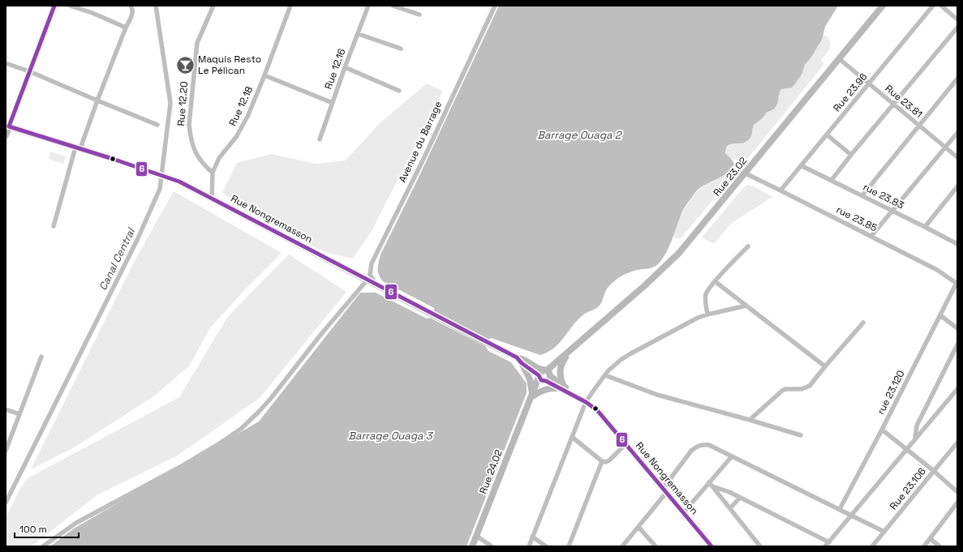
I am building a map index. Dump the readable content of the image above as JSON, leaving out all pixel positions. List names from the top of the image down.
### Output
{
  "streets": {
    "street": [
      "Rue 12.16",
      "Rue 23.96",
      "Rue 23.81",
      "Rue 12.20",
      "Rue 12.18",
      "Avenue du Barrage",
      "Rue 23.02",
      "rue 23.83",
      "Rue Nongremasson",
      "rue 23.85",
      "rue 23.120",
      "Rue 24.02",
      "Rue 23.106"
    ]
  },
  "crossings": [
    ["Rue 23.96", "Rue 23.81"],
    ["Rue 23.96", "rue 23.83"],
    ["Rue 23.96", "rue 23.85"],
    ["Rue 23.81", "Rue 23.02"],
    ["Rue 12.20", "Rue 12.18"],
    ["Avenue du Barrage", "Rue Nongremasson"],
    ["Rue 23.02", "Rue Nongremasson"],
    ["Rue 23.02", "rue 23.85"],
    ["Rue 23.02", "Rue 24.02"],
    ["Rue Nongremasson", "Rue 24.02"],
    ["rue 23.85", "rue 23.120"]
  ],
  "water": ["Barrage Ouaga 2", "Canal Central", "Barrage Ouaga 3"],
  "places": {
    "bar": ["Maquis Resto Le Pélican"]
  },
  "lines": ["transit line 6"],
  "scale_bar": "100 m"
}
